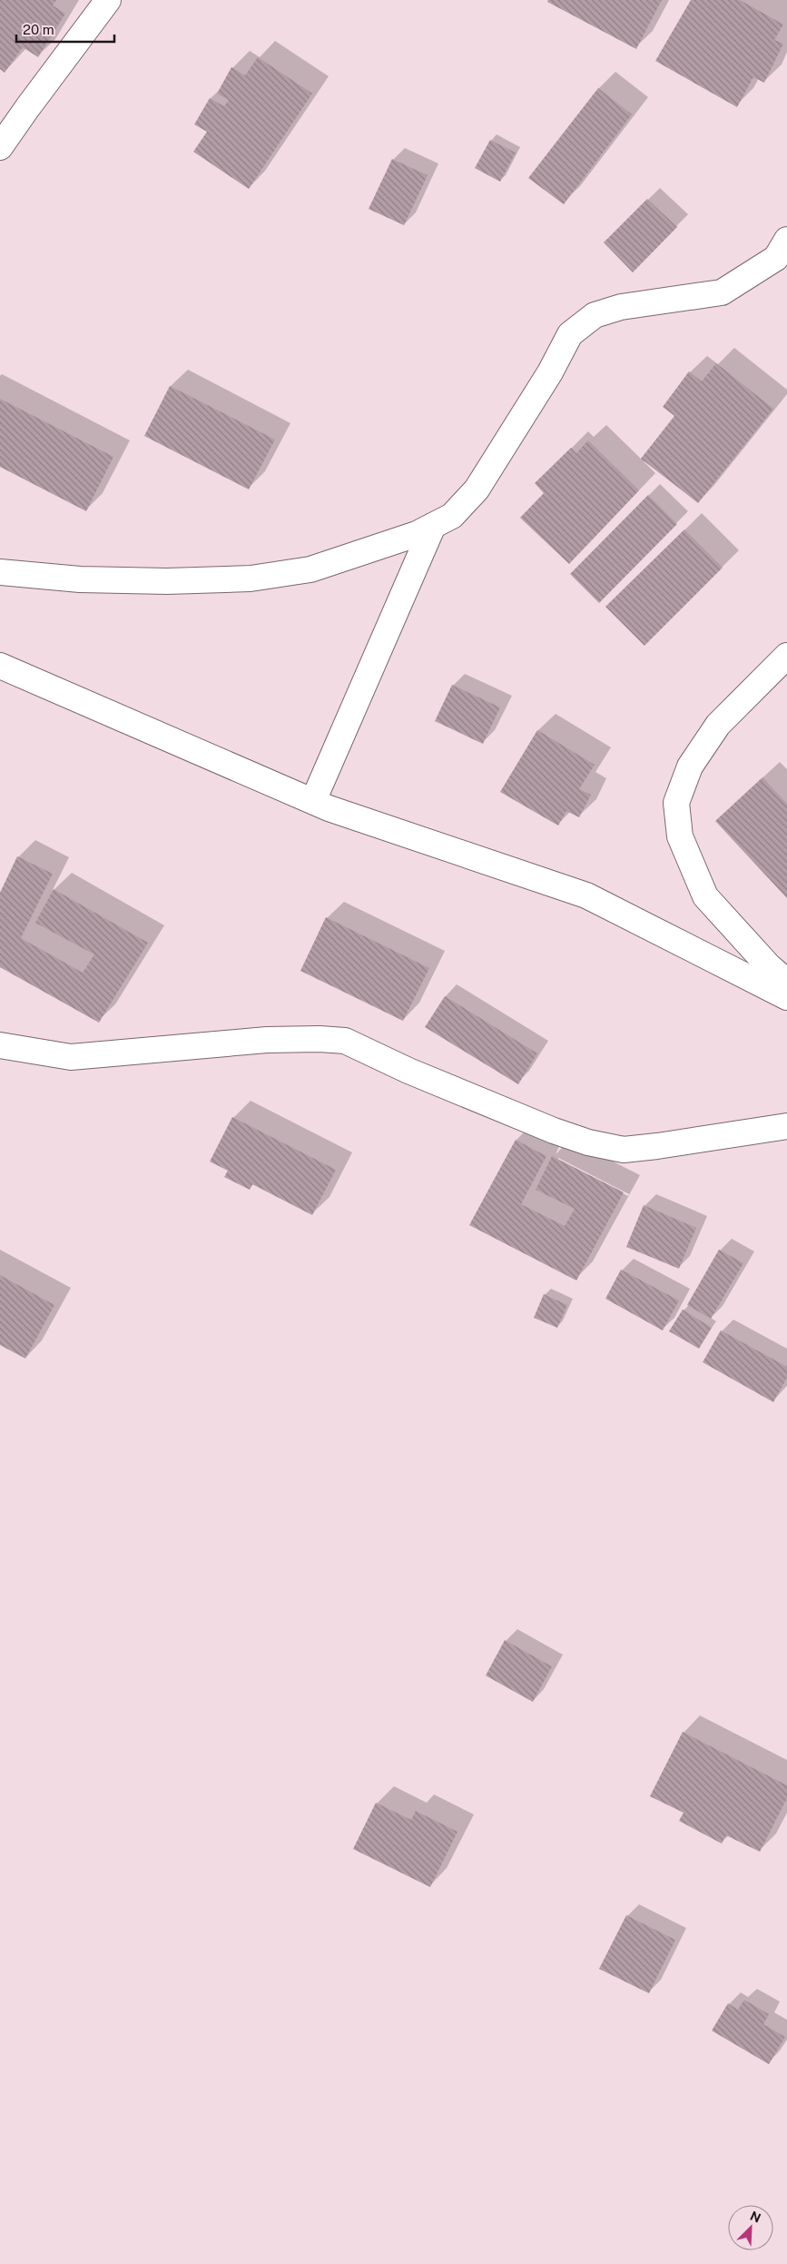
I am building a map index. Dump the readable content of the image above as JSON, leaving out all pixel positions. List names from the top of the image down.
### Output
{
  "scale_bar": "20 m",
  "north": "top right"
}
